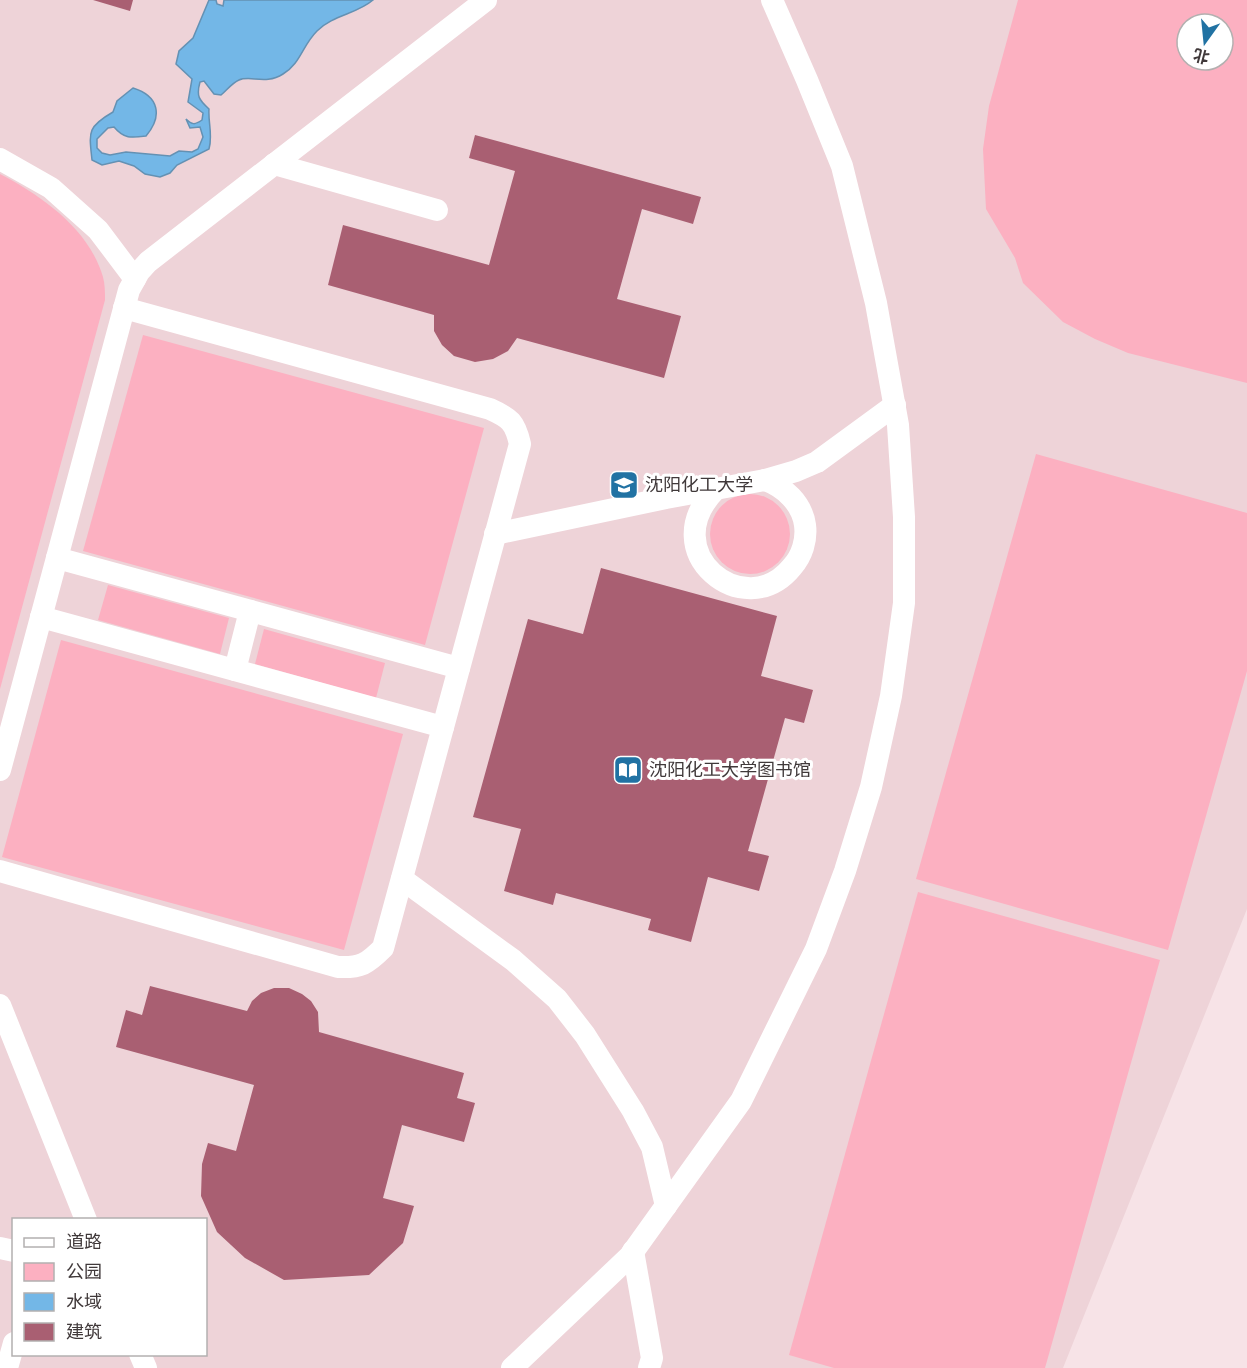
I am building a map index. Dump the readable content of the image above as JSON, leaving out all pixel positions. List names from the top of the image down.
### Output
{
  "places": {
    "school or university": ["沈阳化工大学"],
    "library": ["沈阳化工大学图书馆"]
  },
  "legend": [
    "道路",
    "公园",
    "水域",
    "建筑"
  ],
  "north": "bottom"
}
